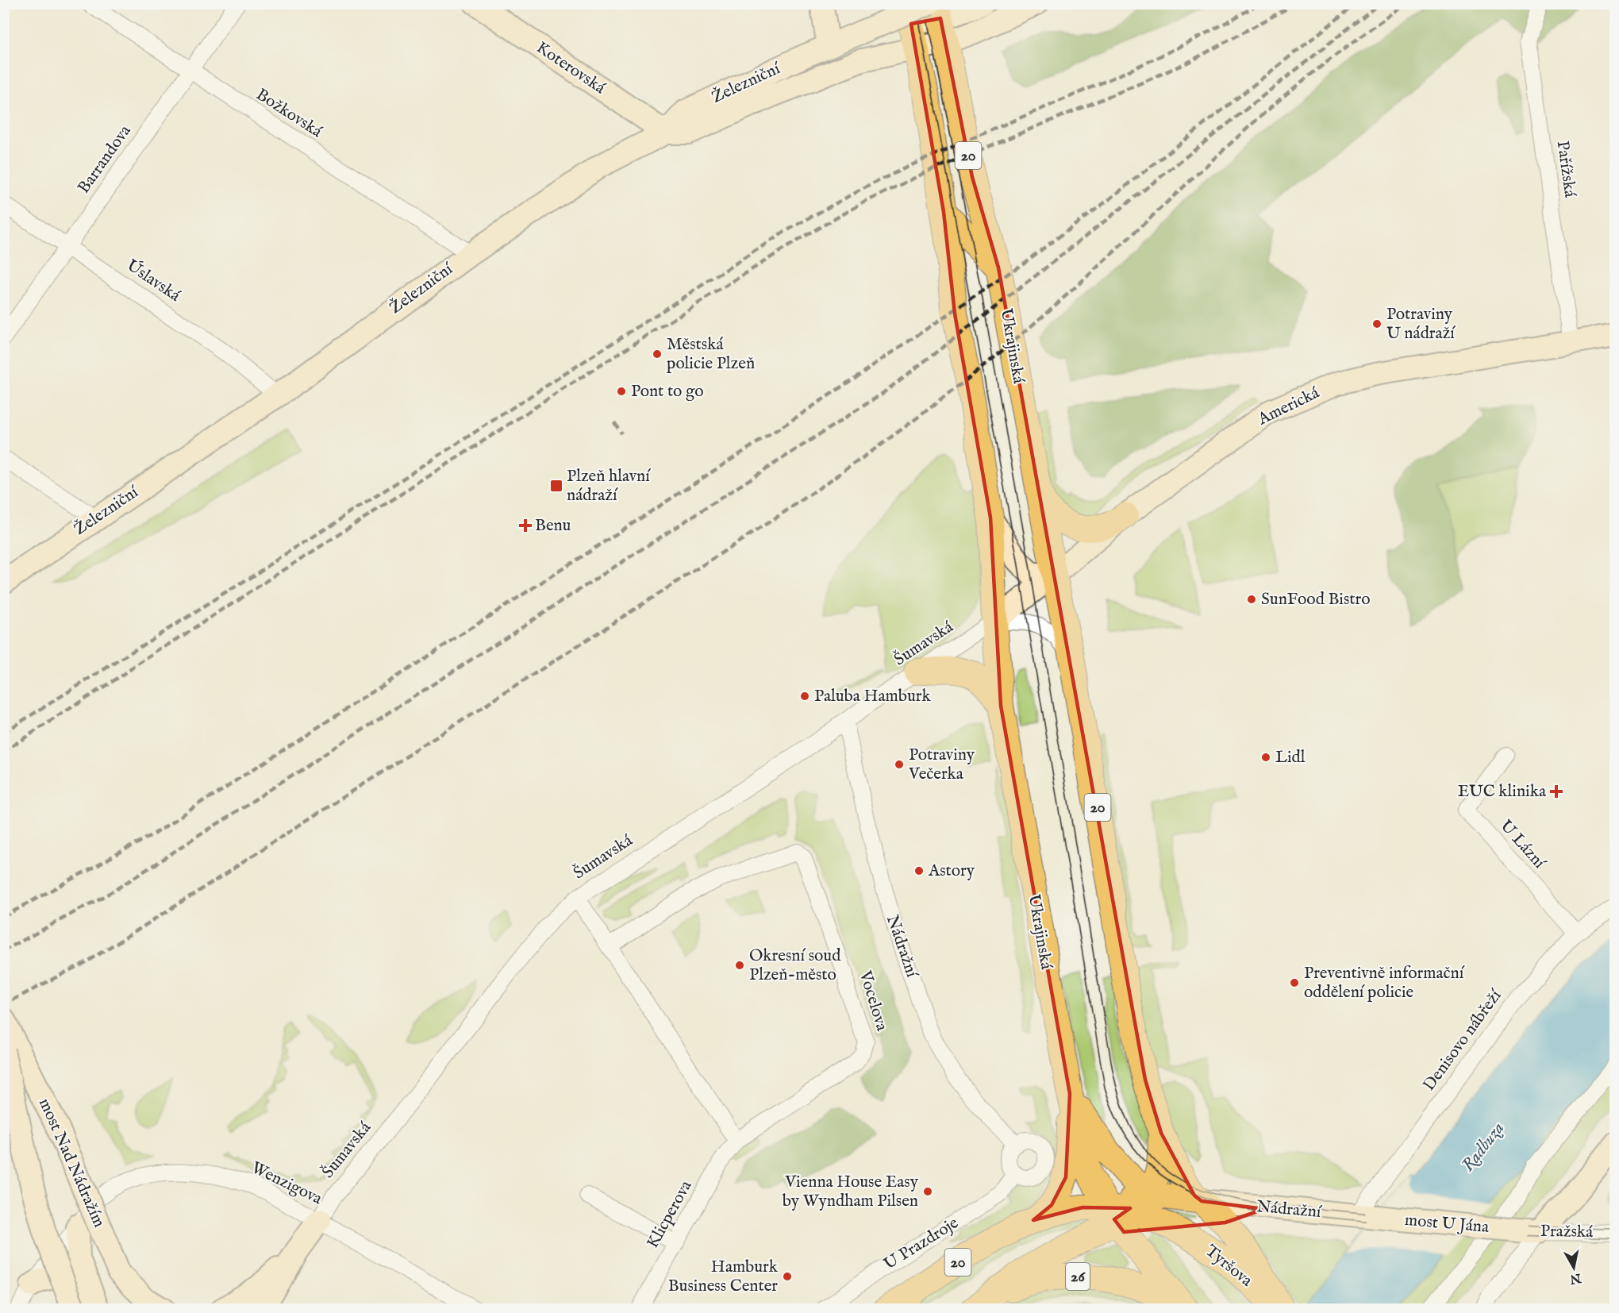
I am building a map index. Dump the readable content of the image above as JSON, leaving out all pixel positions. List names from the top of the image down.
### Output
{
  "streets": {
    "main road": [
      "Koterovská",
      "Železniční",
      "20",
      "Ukrajinská",
      "Americká",
      "Nádražní",
      "most Nad Nádražím",
      "most U Jána",
      "U Prazdroje",
      "Tyršova",
      "26"
    ],
    "street": [
      "Božkovská",
      "Barrandova",
      "Pařížská",
      "Úslavská",
      "Šumavská",
      "U Lázní",
      "Vocelova",
      "Denisovo nábřeží",
      "Wenzigova",
      "Klicperova",
      "Pražská"
    ]
  },
  "crossings": [
    ["Koterovská", "Železniční"],
    ["Železniční", "Božkovská"],
    ["Železniční", "20"],
    ["Železniční", "Úslavská"],
    ["Božkovská", "Barrandova"],
    ["20", "Ukrajinská"],
    ["20", "U Prazdroje"],
    ["Barrandova", "Úslavská"],
    ["Pařížská", "Americká"],
    ["Ukrajinská", "Americká"],
    ["Ukrajinská", "Šumavská"],
    ["Ukrajinská", "Nádražní"],
    ["Ukrajinská", "U Prazdroje"],
    ["Ukrajinská", "Tyršova"],
    ["Americká", "Šumavská"],
    ["Šumavská", "Nádražní"],
    ["Šumavská", "Wenzigova"],
    ["U Lázní", "Denisovo nábřeží"],
    ["Nádražní", "Denisovo nábřeží"],
    ["Nádražní", "most U Jána"],
    ["Nádražní", "U Prazdroje"],
    ["Vocelova", "Klicperova"],
    ["Denisovo nábřeží", "most U Jána"],
    ["most U Jána", "Pražská"]
  ],
  "water": ["Radbuza"],
  "places": {
    "other": [
      "Potraviny U nádraží",
      "Městská policie Plzeň",
      "Pont to go",
      "SunFood Bistro",
      "Paluba Hamburk",
      "Lidl",
      "Potraviny Večerka",
      "Astory",
      "Okresní soud Plzeň-město",
      "Preventivně informační oddělení policie",
      "Vienna House Easy by Wyndham Pilsen",
      "Hamburk Business Center"
    ],
    "transit": ["Plzeň hlavní nádraží"],
    "health": ["Benu", "EUC klinika"]
  },
  "north": "bottom"
}
